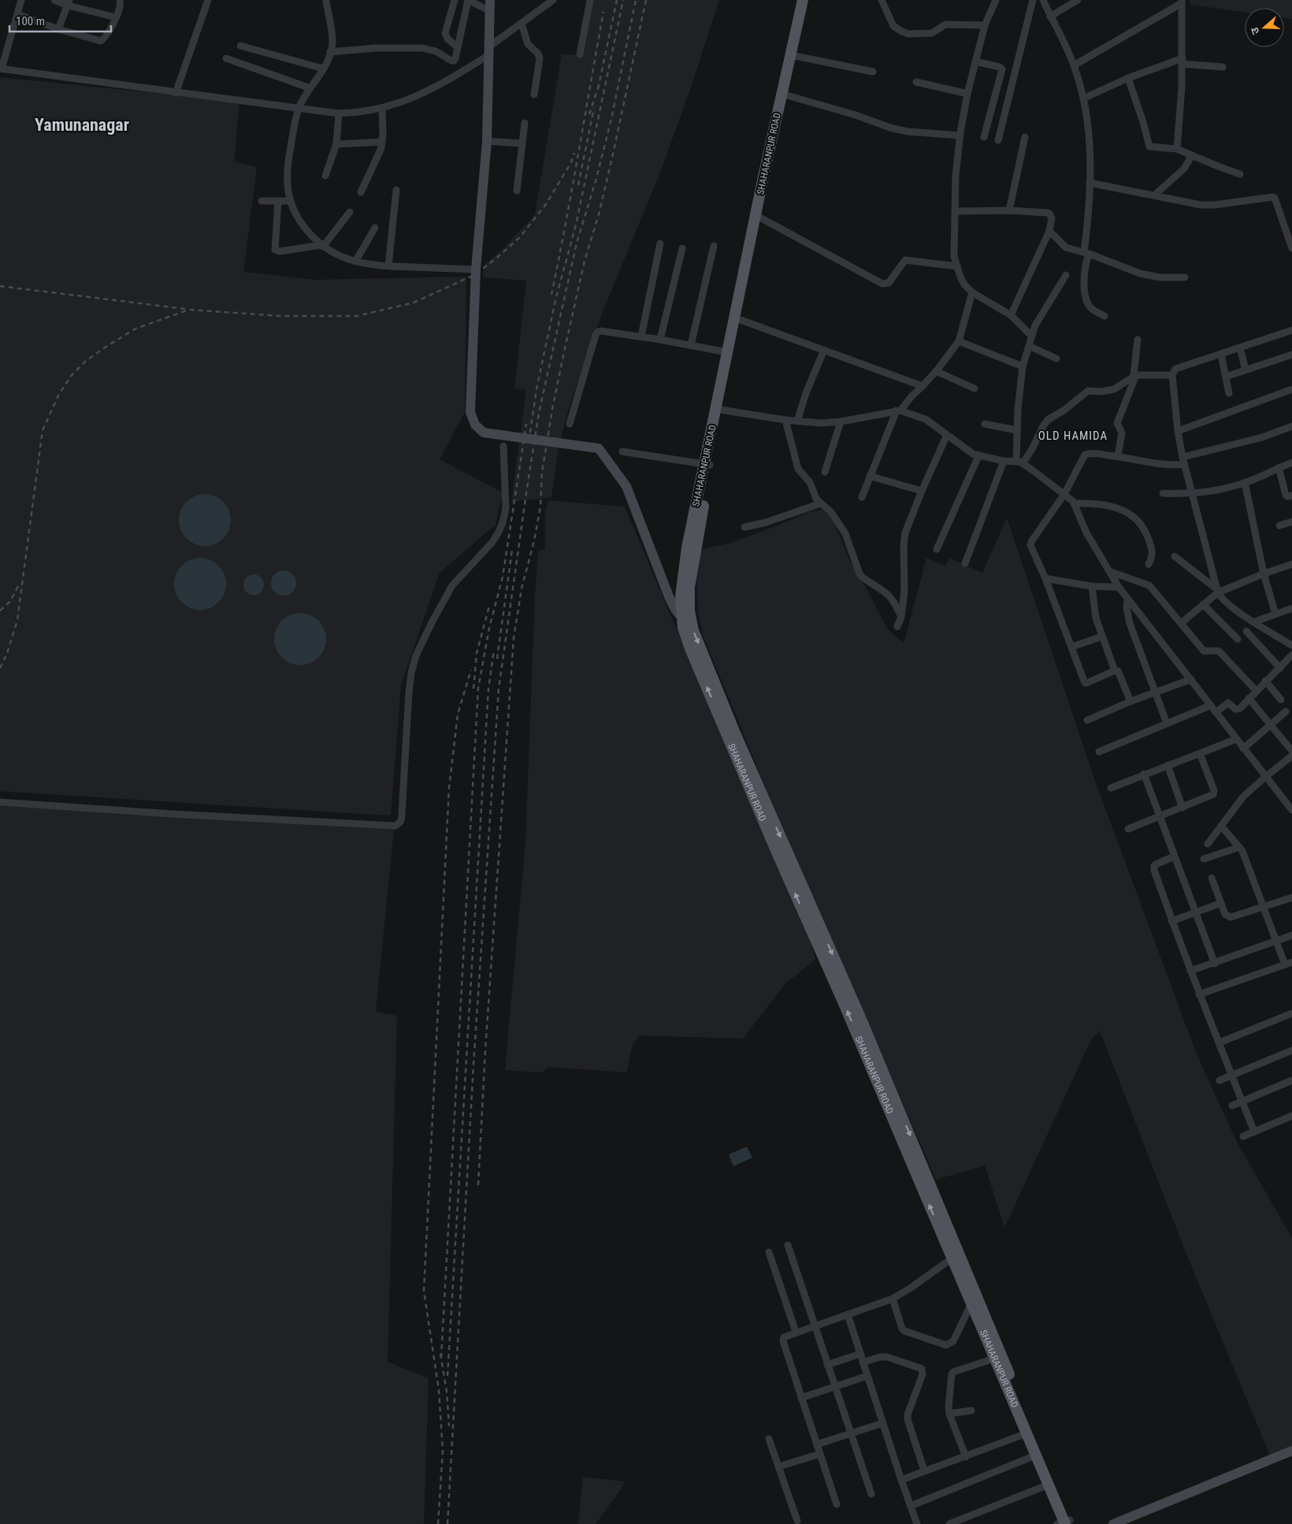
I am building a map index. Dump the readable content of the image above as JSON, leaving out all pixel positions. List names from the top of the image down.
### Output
{
  "streets": {
    "main road": ["SHAHARANPUR ROAD"]
  },
  "districts": ["Yamunanagar", "OLD HAMIDA"],
  "scale_bar": "100 m",
  "north": "left"
}
